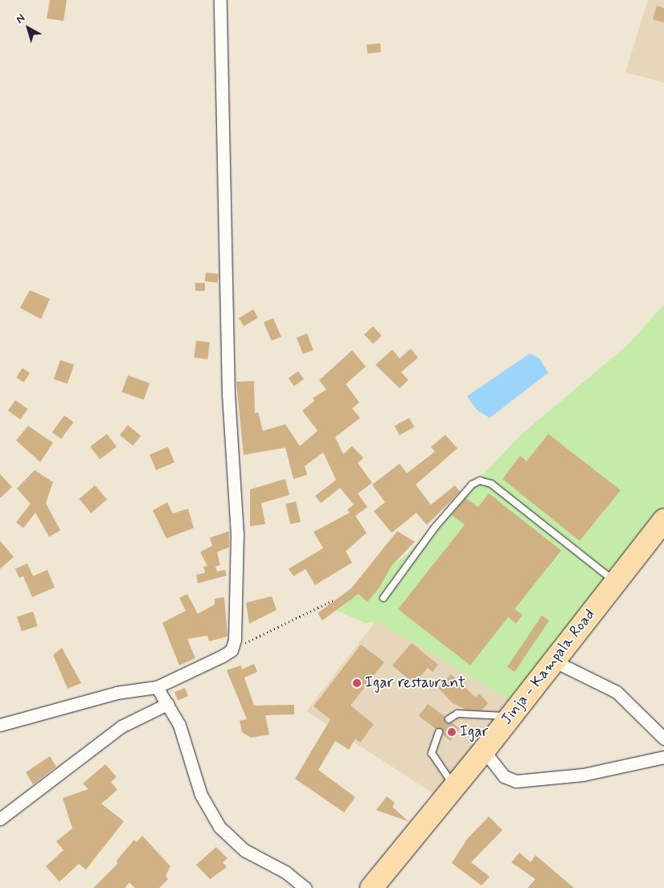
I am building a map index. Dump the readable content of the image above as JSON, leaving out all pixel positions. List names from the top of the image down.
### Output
{
  "streets": {
    "highway": ["Jinja - Kampala Road"]
  },
  "places": ["Igar restaurant", "Igar"],
  "north": "top left"
}
